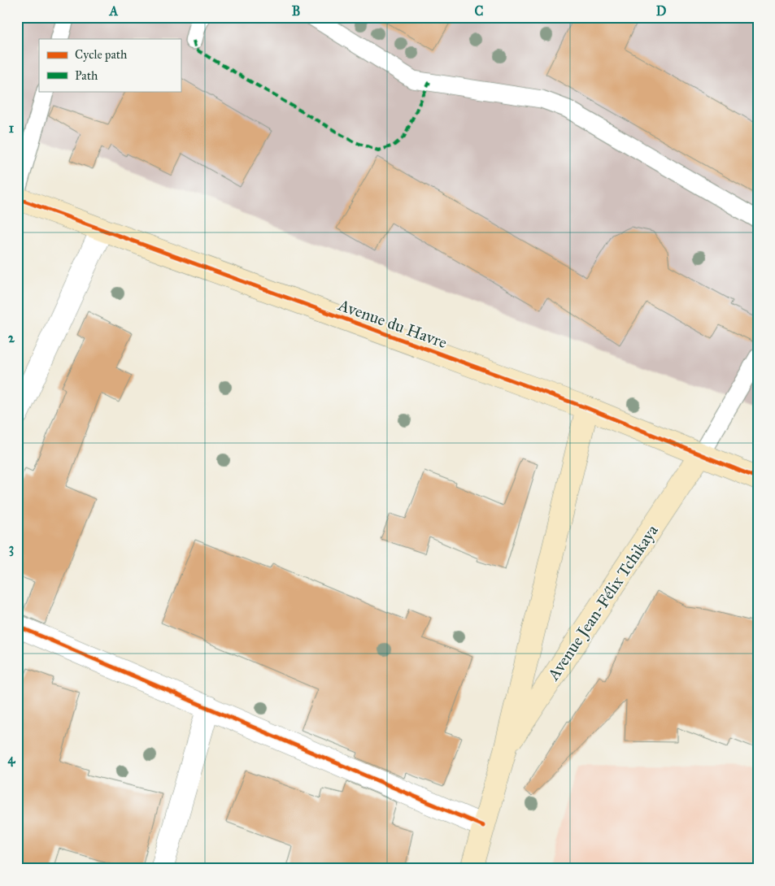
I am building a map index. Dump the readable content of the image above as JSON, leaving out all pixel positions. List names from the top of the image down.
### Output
{
  "streets": {
    "street": ["Avenue du Havre", "Avenue Jean-Félix Tchikaya"]
  },
  "crossings": [
    ["Avenue du Havre", "Avenue Jean-Félix Tchikaya"]
  ],
  "legend": ["Cycle path", "Path"],
  "grid": {
    "columns": [
      "A",
      "B",
      "C",
      "D"
    ],
    "rows": [
      "1",
      "2",
      "3",
      "4"
    ]
  }
}
